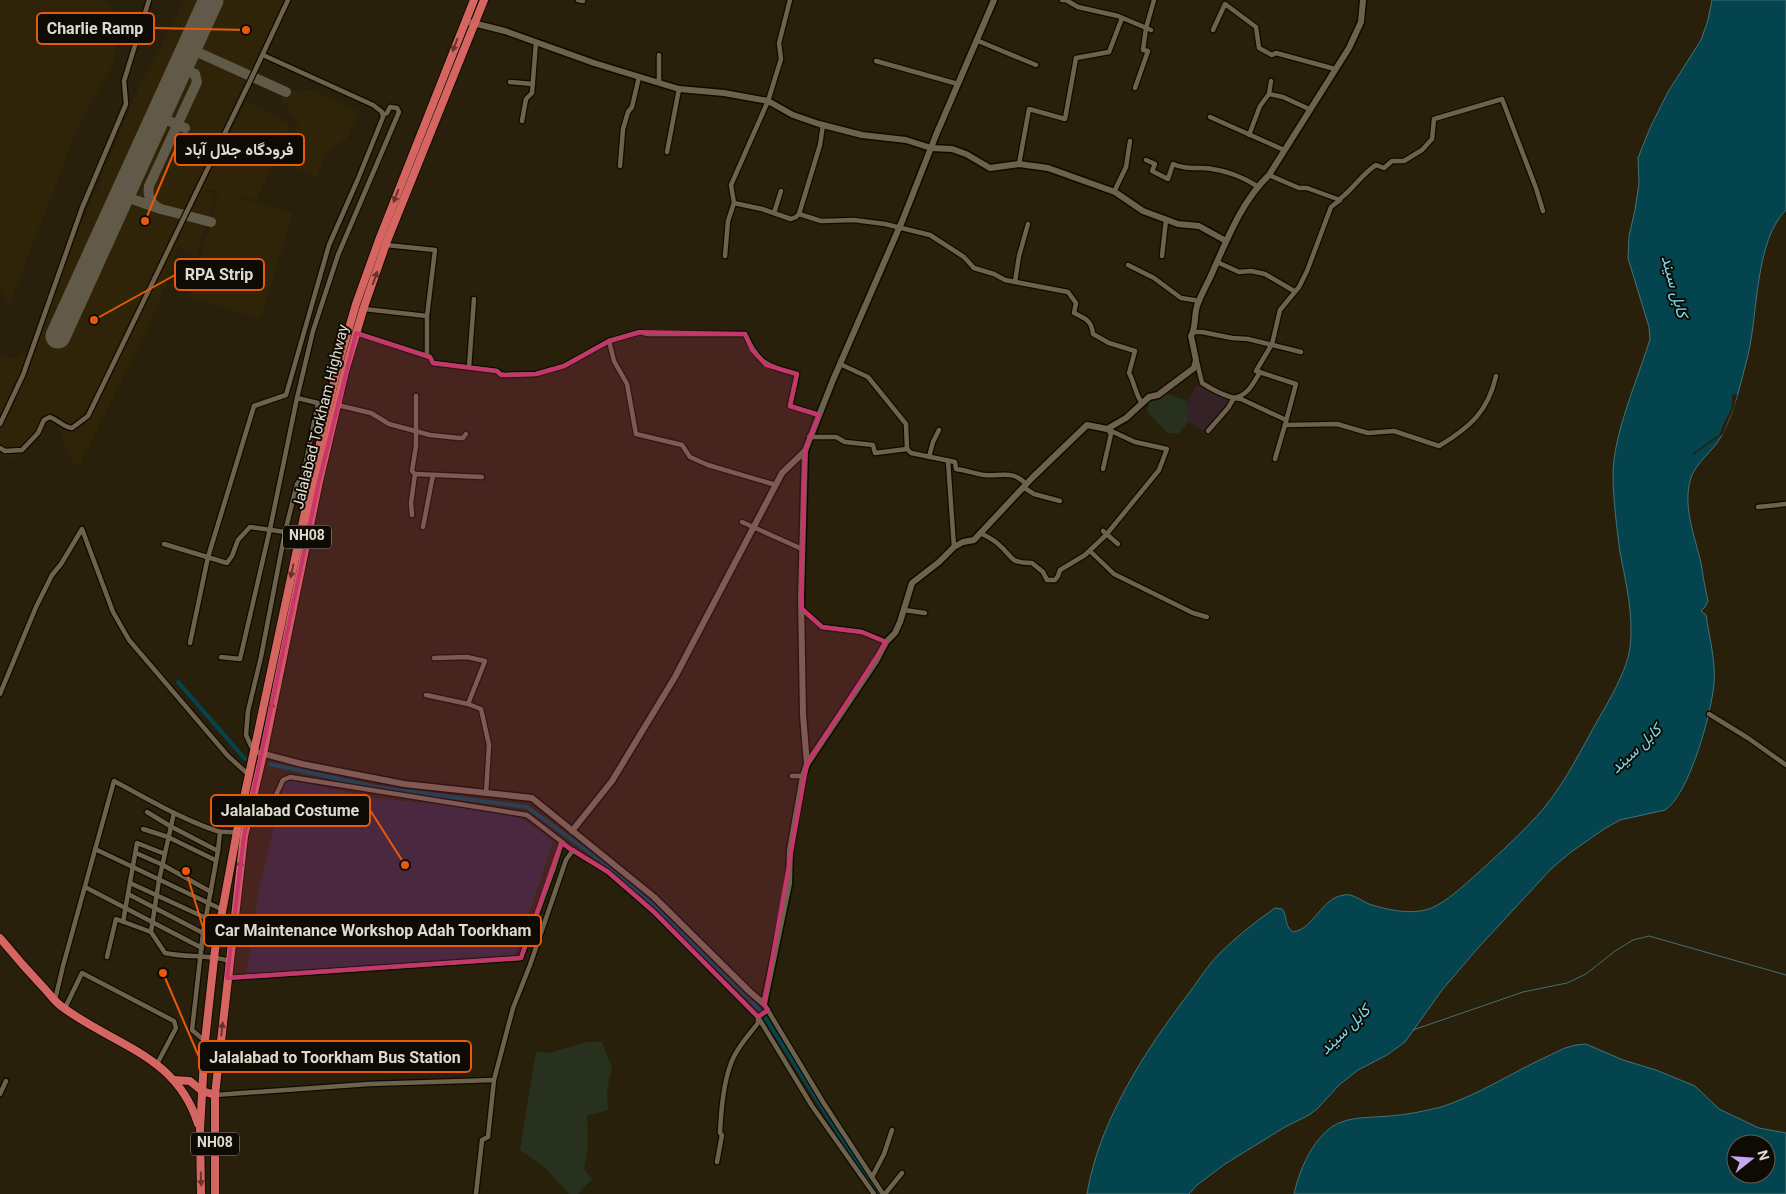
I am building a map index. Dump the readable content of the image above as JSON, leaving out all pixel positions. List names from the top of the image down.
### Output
{
  "streets": {
    "highway": ["Jalalabad Torkham Highway", "NH08"]
  },
  "crossings": [
    ["Jalalabad Torkham Highway", "NH08"]
  ],
  "water": ["کابل سيند"],
  "places": [
    "Charlie Ramp",
    "فرودگاه جلال آباد",
    "RPA Strip",
    "Jalalabad Costume",
    "Car Maintenance Workshop Adah Toorkham",
    "Jalalabad to Toorkham Bus Station"
  ],
  "north": "right"
}
